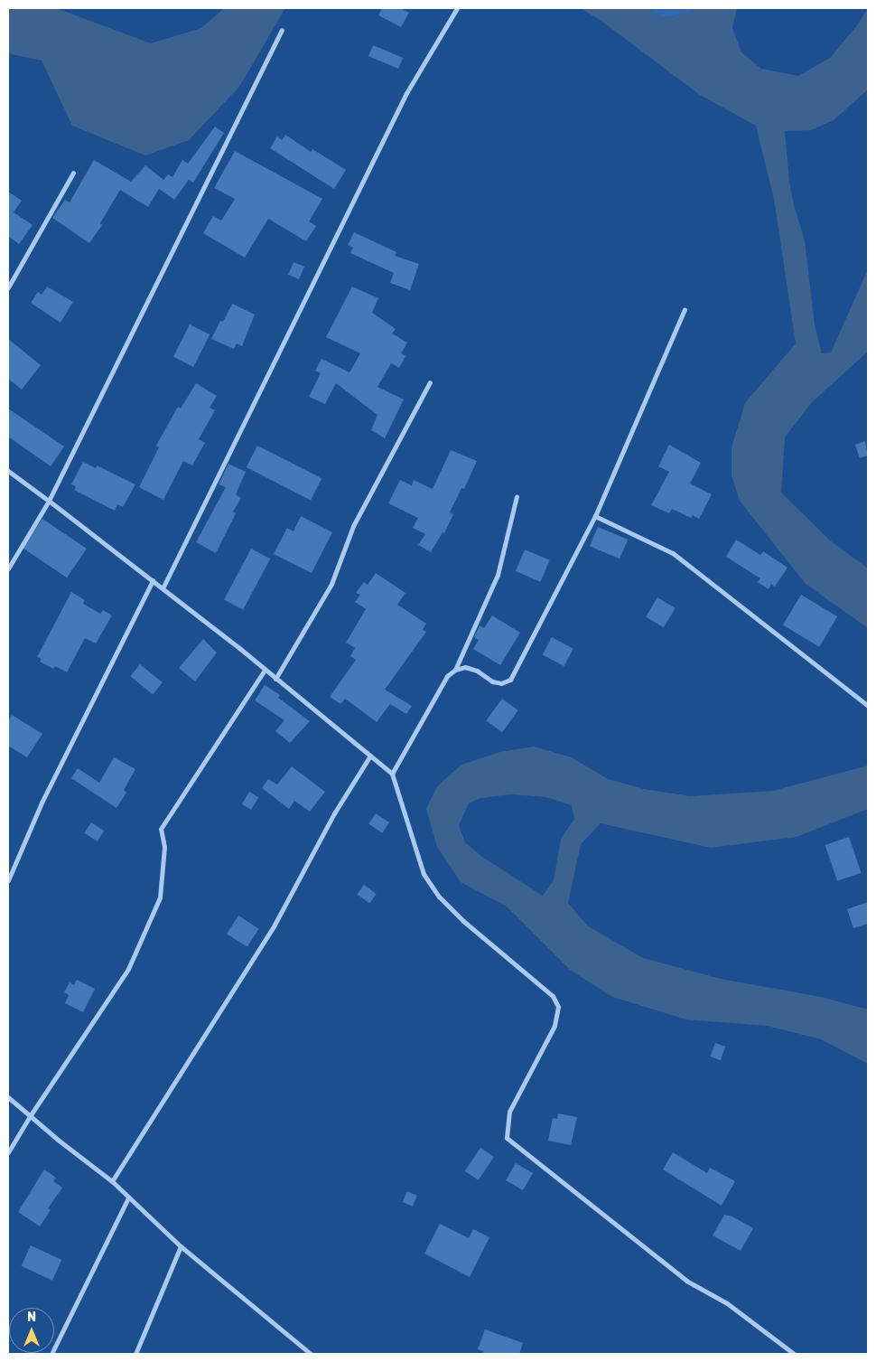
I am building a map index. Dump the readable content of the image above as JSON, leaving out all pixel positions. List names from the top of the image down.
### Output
{
  "north": "top"
}
